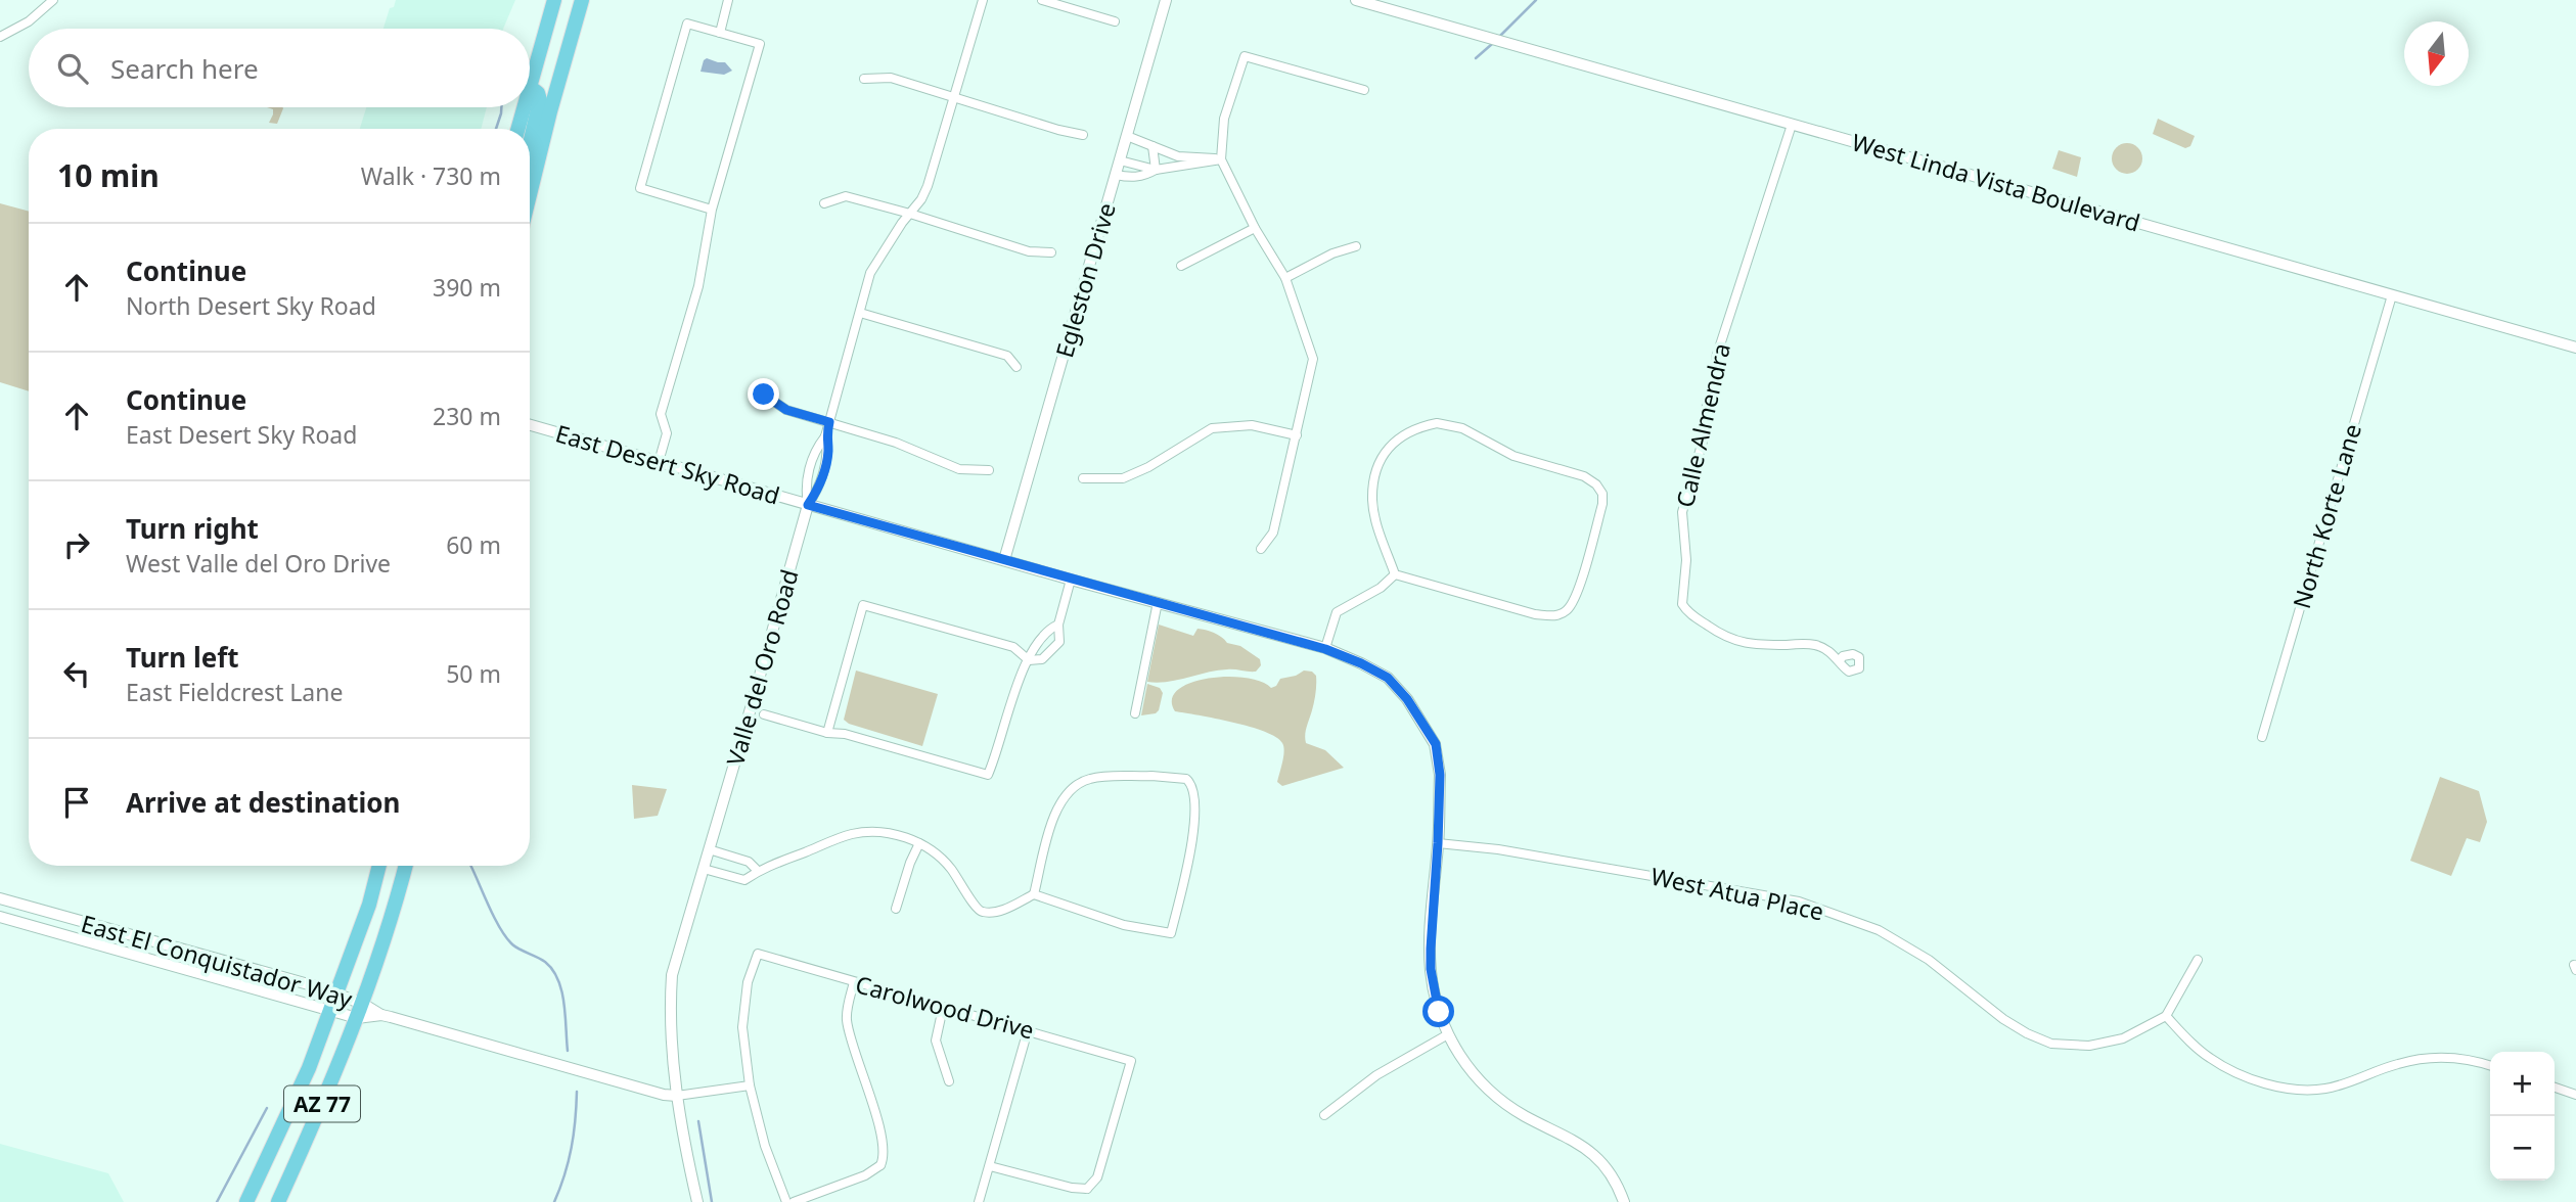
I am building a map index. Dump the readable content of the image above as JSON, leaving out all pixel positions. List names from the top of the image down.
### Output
{
  "streets": {
    "highway": ["AZ 77"],
    "street": [
      "West Linda Vista Boulevard",
      "Egleston Drive",
      "Calle Almendra",
      "East Desert Sky Road",
      "North Korte Lane",
      "Valle del Oro Road",
      "West Atua Place",
      "East El Conquistador Way",
      "Carolwood Drive"
    ]
  },
  "crossings": [
    ["West Linda Vista Boulevard", "Calle Almendra"],
    ["West Linda Vista Boulevard", "North Korte Lane"],
    ["Egleston Drive", "East Desert Sky Road"],
    ["East Desert Sky Road", "Valle del Oro Road"],
    ["East Desert Sky Road", "West Atua Place"],
    ["Valle del Oro Road", "East El Conquistador Way"],
    ["East El Conquistador Way", "Carolwood Drive"],
    ["East El Conquistador Way", "AZ 77"]
  ],
  "north": "bottom",
  "page": {
    "search": "Search here",
    "heading": ["10 min", "Walk · 730 m"],
    "list": [
      ["Continue", "North Desert Sky Road", "390 m"],
      ["Continue", "East Desert Sky Road", "230 m"],
      ["Turn right", "West Valle del Oro Drive", "60 m"],
      ["Turn left", "East Fieldcrest Lane", "50 m"],
      "Arrive at destination"
    ],
    "map_buttons": ["+", "−"]
  }
}
